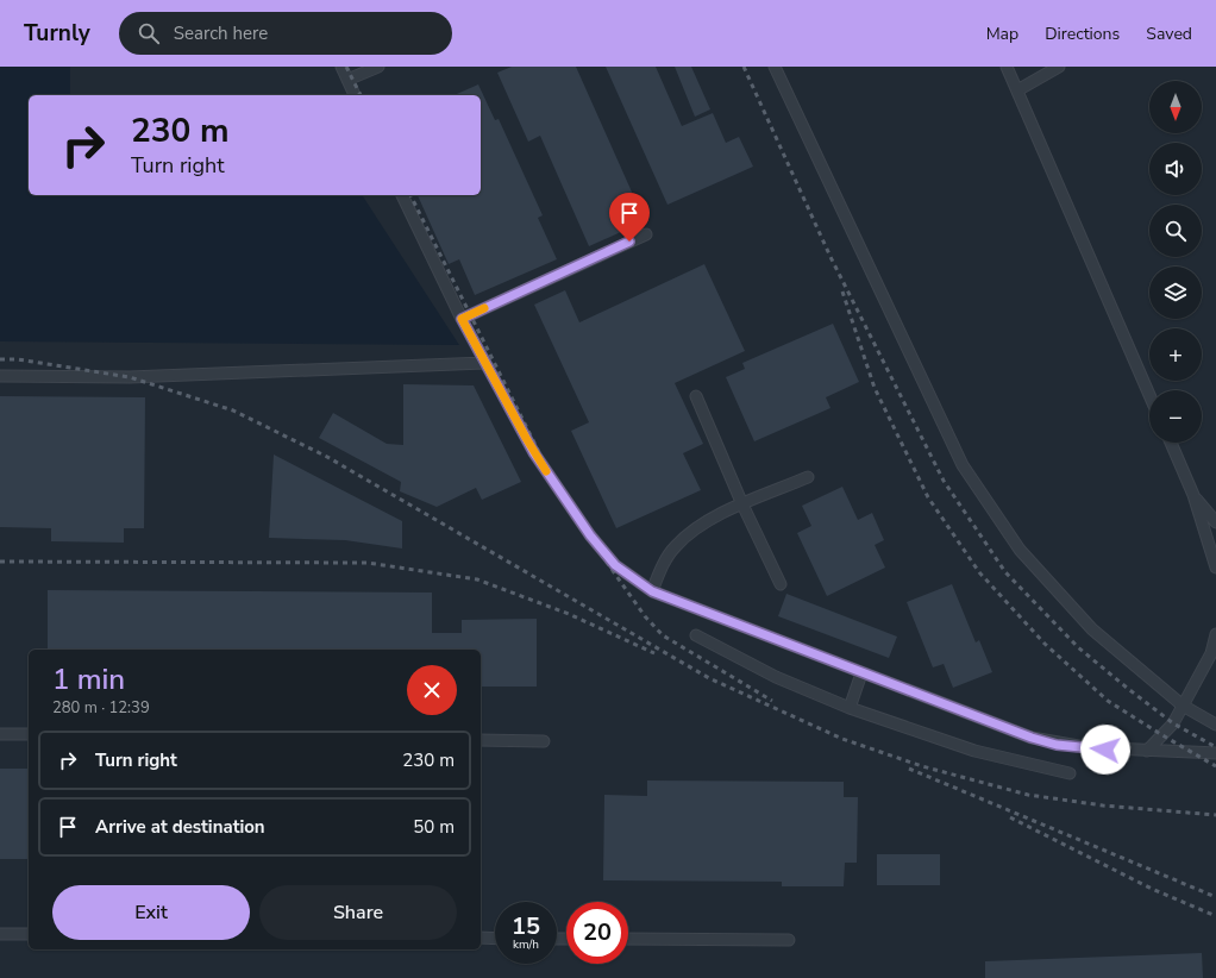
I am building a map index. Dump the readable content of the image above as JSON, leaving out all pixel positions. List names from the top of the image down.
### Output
{
  "north": "bottom",
  "page": {
    "header": "Turnly",
    "search": "Search here",
    "nav": ["Map", "Directions", "Saved"],
    "map_buttons": ["+", "−"],
    "turn": ["230 m", "Turn right"],
    "heading": ["1 min", "280 m · 12:39"],
    "list": [
      {
        "name": "Turn right",
        "value": "230 m"
      },
      {
        "name": "Arrive at destination",
        "value": "50 m"
      }
    ],
    "buttons": ["Exit", "Share"],
    "speed": "15 km/h",
    "limit": "20"
  }
}
